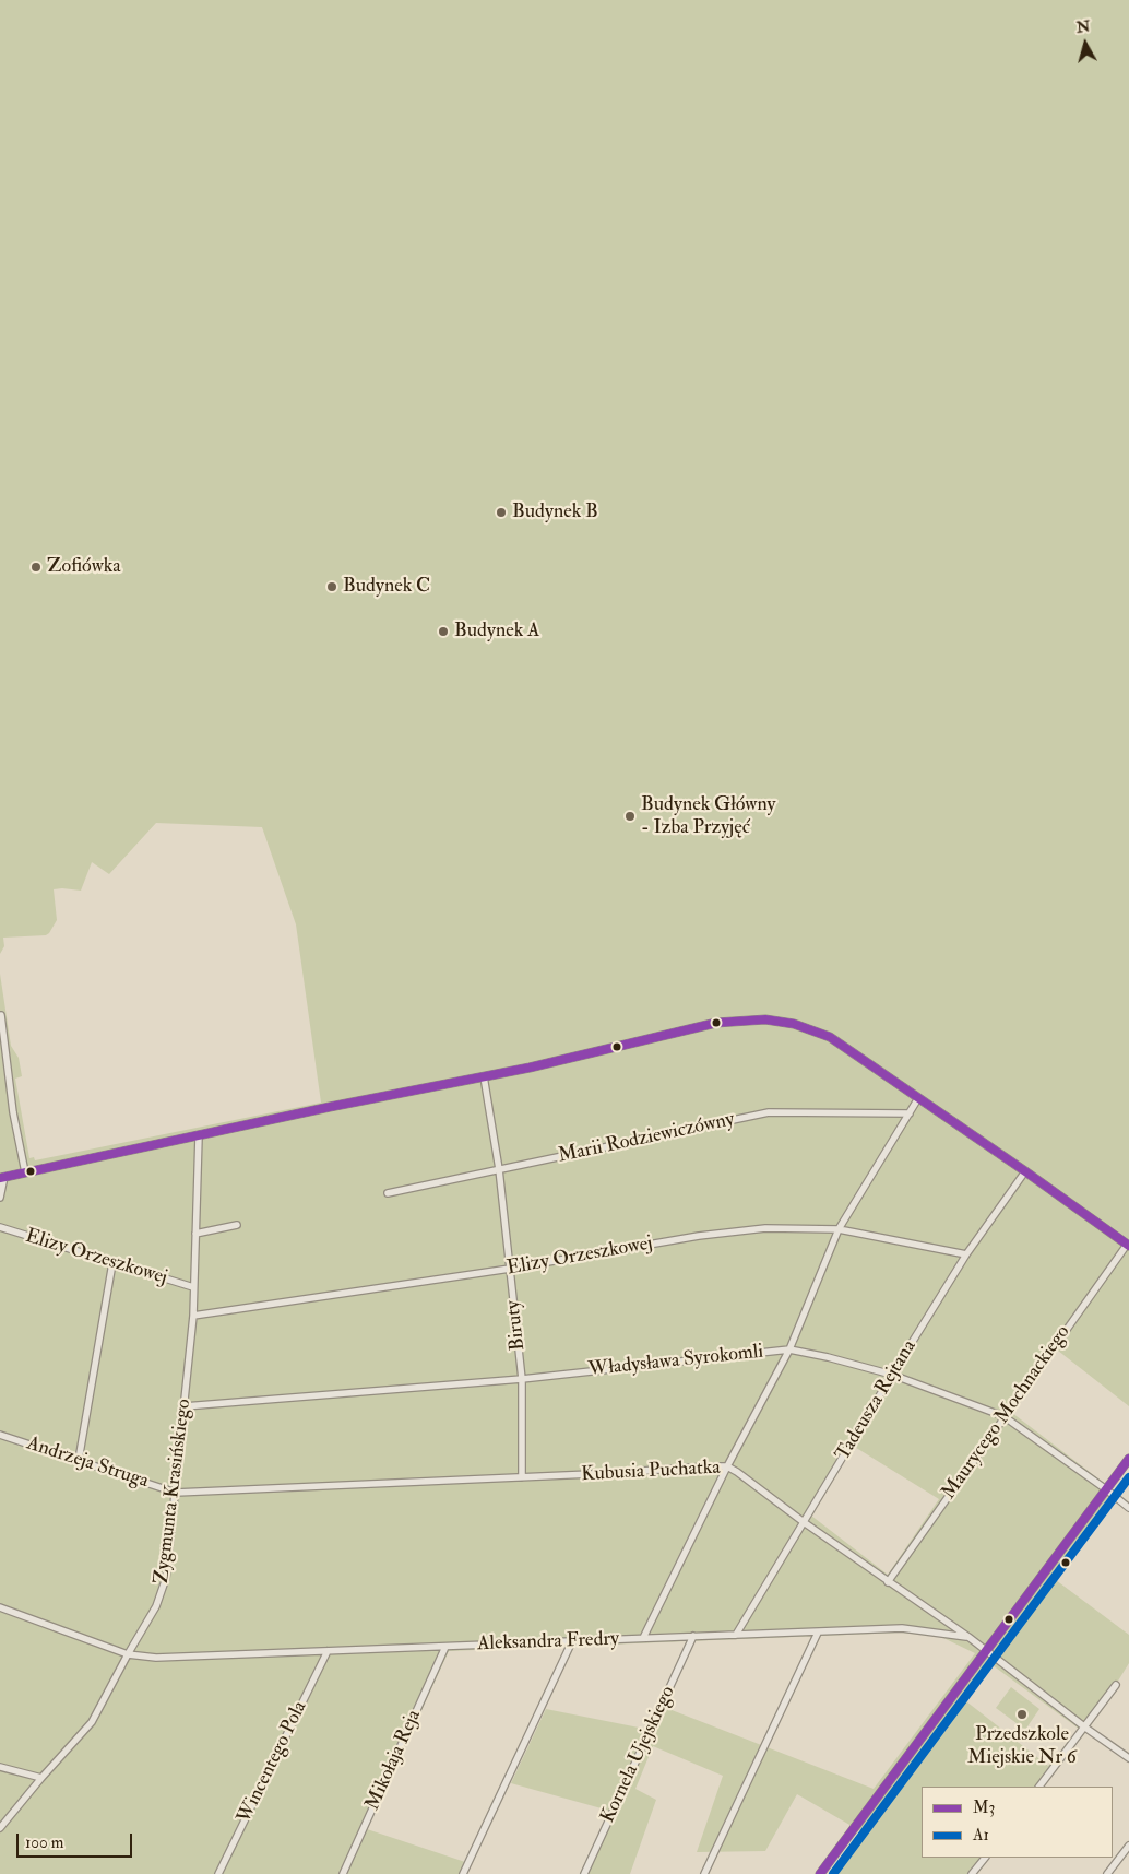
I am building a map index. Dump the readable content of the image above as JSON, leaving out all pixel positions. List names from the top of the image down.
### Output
{
  "streets": {
    "street": [
      "Marii Rodziewiczówny",
      "Elizy Orzeszkowej",
      "Biruty",
      "Władysława Syrokomli",
      "Tadeusza Rejtana",
      "Maurycego Mochnackiego",
      "Andrzeja Struga",
      "Kubusia Puchatka",
      "Zygmunta Krasińskiego",
      "Aleksandra Fredry",
      "Kornela Ujejskiego",
      "Mikołaja Reja",
      "Wincentego Pola"
    ]
  },
  "crossings": [
    ["Marii Rodziewiczówny", "Biruty"],
    ["Elizy Orzeszkowej", "Biruty"],
    ["Elizy Orzeszkowej", "Tadeusza Rejtana"],
    ["Elizy Orzeszkowej", "Zygmunta Krasińskiego"],
    ["Biruty", "Władysława Syrokomli"],
    ["Biruty", "Kubusia Puchatka"],
    ["Władysława Syrokomli", "Tadeusza Rejtana"],
    ["Władysława Syrokomli", "Maurycego Mochnackiego"],
    ["Władysława Syrokomli", "Zygmunta Krasińskiego"],
    ["Tadeusza Rejtana", "Kubusia Puchatka"],
    ["Tadeusza Rejtana", "Aleksandra Fredry"],
    ["Maurycego Mochnackiego", "Kubusia Puchatka"],
    ["Andrzeja Struga", "Kubusia Puchatka"],
    ["Andrzeja Struga", "Zygmunta Krasińskiego"],
    ["Kubusia Puchatka", "Zygmunta Krasińskiego"],
    ["Kubusia Puchatka", "Aleksandra Fredry"],
    ["Zygmunta Krasińskiego", "Aleksandra Fredry"],
    ["Aleksandra Fredry", "Kornela Ujejskiego"],
    ["Aleksandra Fredry", "Mikołaja Reja"],
    ["Aleksandra Fredry", "Wincentego Pola"]
  ],
  "places": [
    "Budynek B",
    "Zofiówka",
    "Budynek C",
    "Budynek A",
    "Budynek Główny - Izba Przyjęć",
    "Przedszkole Miejskie Nr 6"
  ],
  "lines": ["transit line M3", "transit line A1"],
  "legend": ["M3", "A1"],
  "scale_bar": "100 m",
  "north": "top"
}
